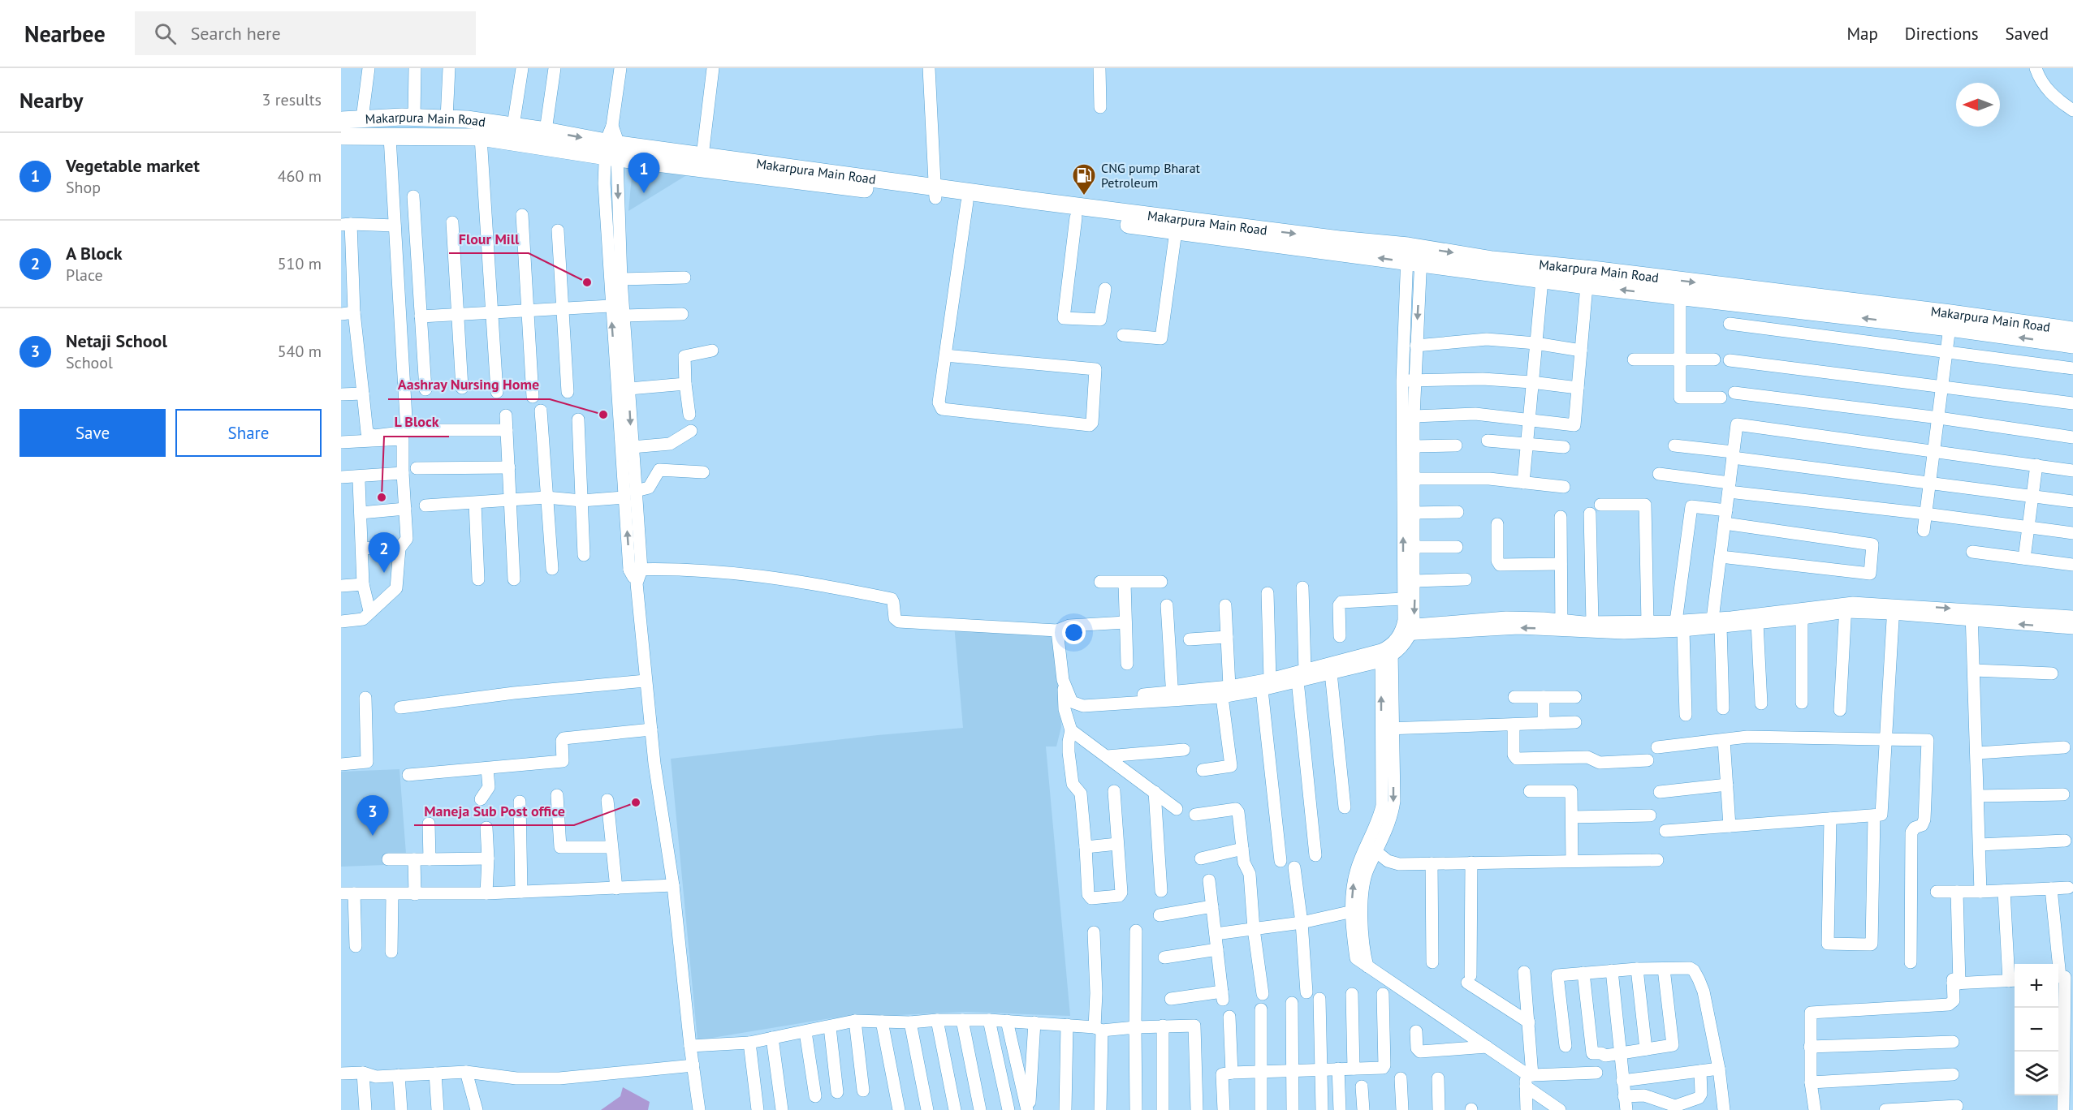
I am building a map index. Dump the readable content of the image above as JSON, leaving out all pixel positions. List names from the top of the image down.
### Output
{
  "streets": {
    "highway": ["Makarpura Main Road"]
  },
  "places": {
    "fuel station": ["CNG pump Bharat Petroleum"],
    "other": [
      "Flour Mill",
      "Aashray Nursing Home",
      "L Block",
      "Maneja Sub Post office"
    ]
  },
  "north": "left",
  "page": {
    "header": "Nearbee",
    "search": "Search here",
    "nav": ["Map", "Directions", "Saved"],
    "heading": ["Nearby", "3 results"],
    "list": [
      {
        "mark": "1",
        "name": "Vegetable market",
        "note": "Shop",
        "value": "460 m"
      },
      {
        "mark": "2",
        "name": "A Block",
        "note": "Place",
        "value": "510 m"
      },
      {
        "mark": "3",
        "name": "Netaji School",
        "note": "School",
        "value": "540 m"
      }
    ],
    "pins": ["1", "2", "3"],
    "buttons": ["Save", "Share"],
    "map_buttons": ["+", "−"]
  }
}
